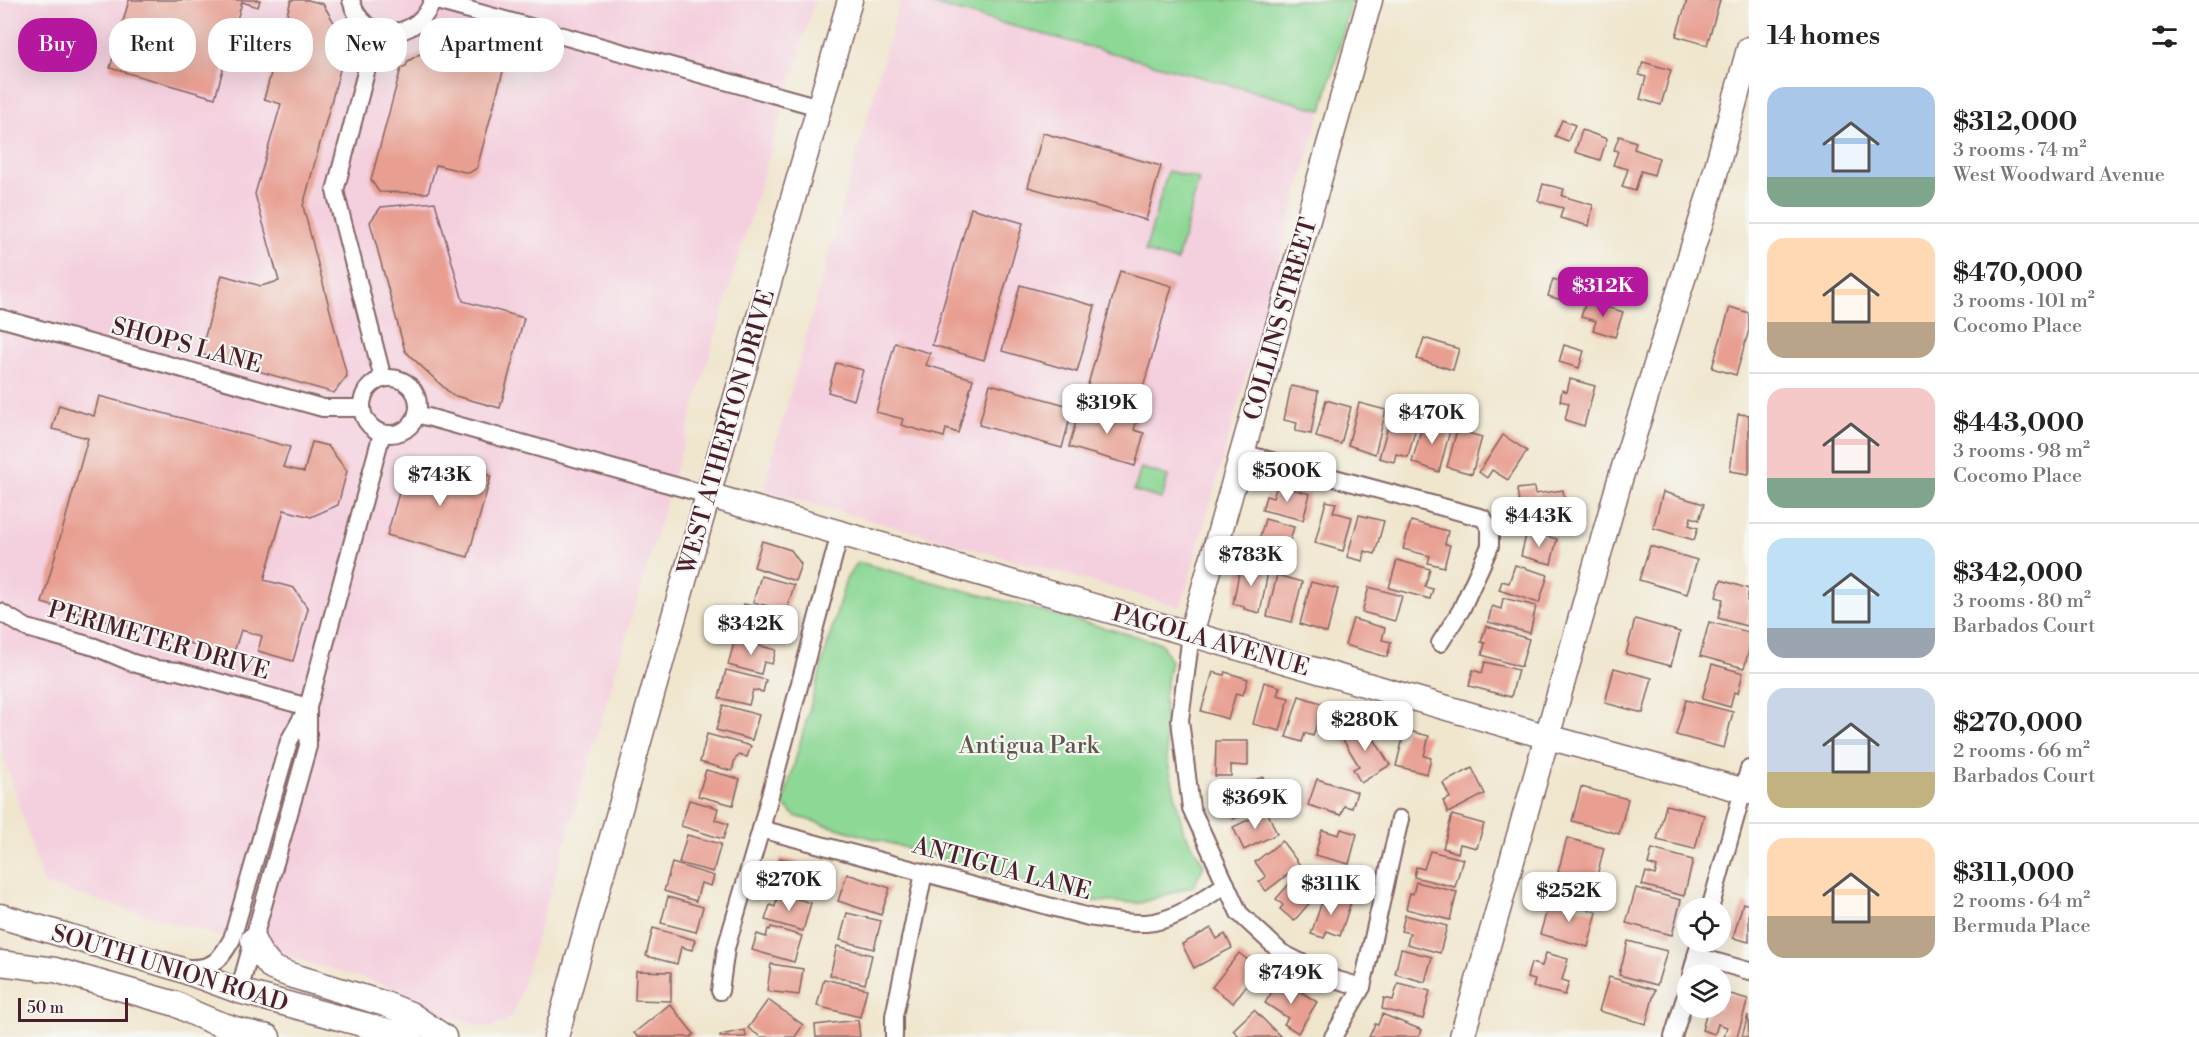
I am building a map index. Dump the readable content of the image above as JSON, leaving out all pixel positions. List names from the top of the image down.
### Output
{
  "streets": {
    "street": [
      "COLLINS STREET",
      "SHOPS LANE",
      "WEST ATHERTON DRIVE",
      "PERIMETER DRIVE",
      "PAGOLA AVENUE",
      "ANTIGUA LANE",
      "SOUTH UNION ROAD"
    ]
  },
  "crossings": [
    ["COLLINS STREET", "PAGOLA AVENUE"],
    ["COLLINS STREET", "ANTIGUA LANE"],
    ["WEST ATHERTON DRIVE", "PAGOLA AVENUE"]
  ],
  "parks": ["Antigua Park"],
  "scale_bar": "50 m",
  "page": {
    "heading": "14 homes",
    "chip": [
      "Buy",
      "Rent",
      "Filters",
      "New",
      "Apartment"
    ],
    "list": [
      {
        "name": "$312,000",
        "note": "3 rooms · 74 m² · West Woodward Avenue"
      },
      {
        "name": "$470,000",
        "note": "3 rooms · 101 m² · Cocomo Place"
      },
      {
        "name": "$443,000",
        "note": "3 rooms · 98 m² · Cocomo Place"
      },
      {
        "name": "$342,000",
        "note": "3 rooms · 80 m² · Barbados Court"
      },
      {
        "name": "$270,000",
        "note": "2 rooms · 66 m² · Barbados Court"
      },
      {
        "name": "$311,000",
        "note": "2 rooms · 64 m² · Bermuda Place"
      }
    ],
    "price": [
      "$312K",
      "$319K",
      "$470K",
      "$500K",
      "$743K",
      "$443K",
      "$783K",
      "$342K",
      "$280K",
      "$369K",
      "$270K",
      "$311K",
      "$252K",
      "$749K"
    ],
    "scale": "50 m"
  }
}
